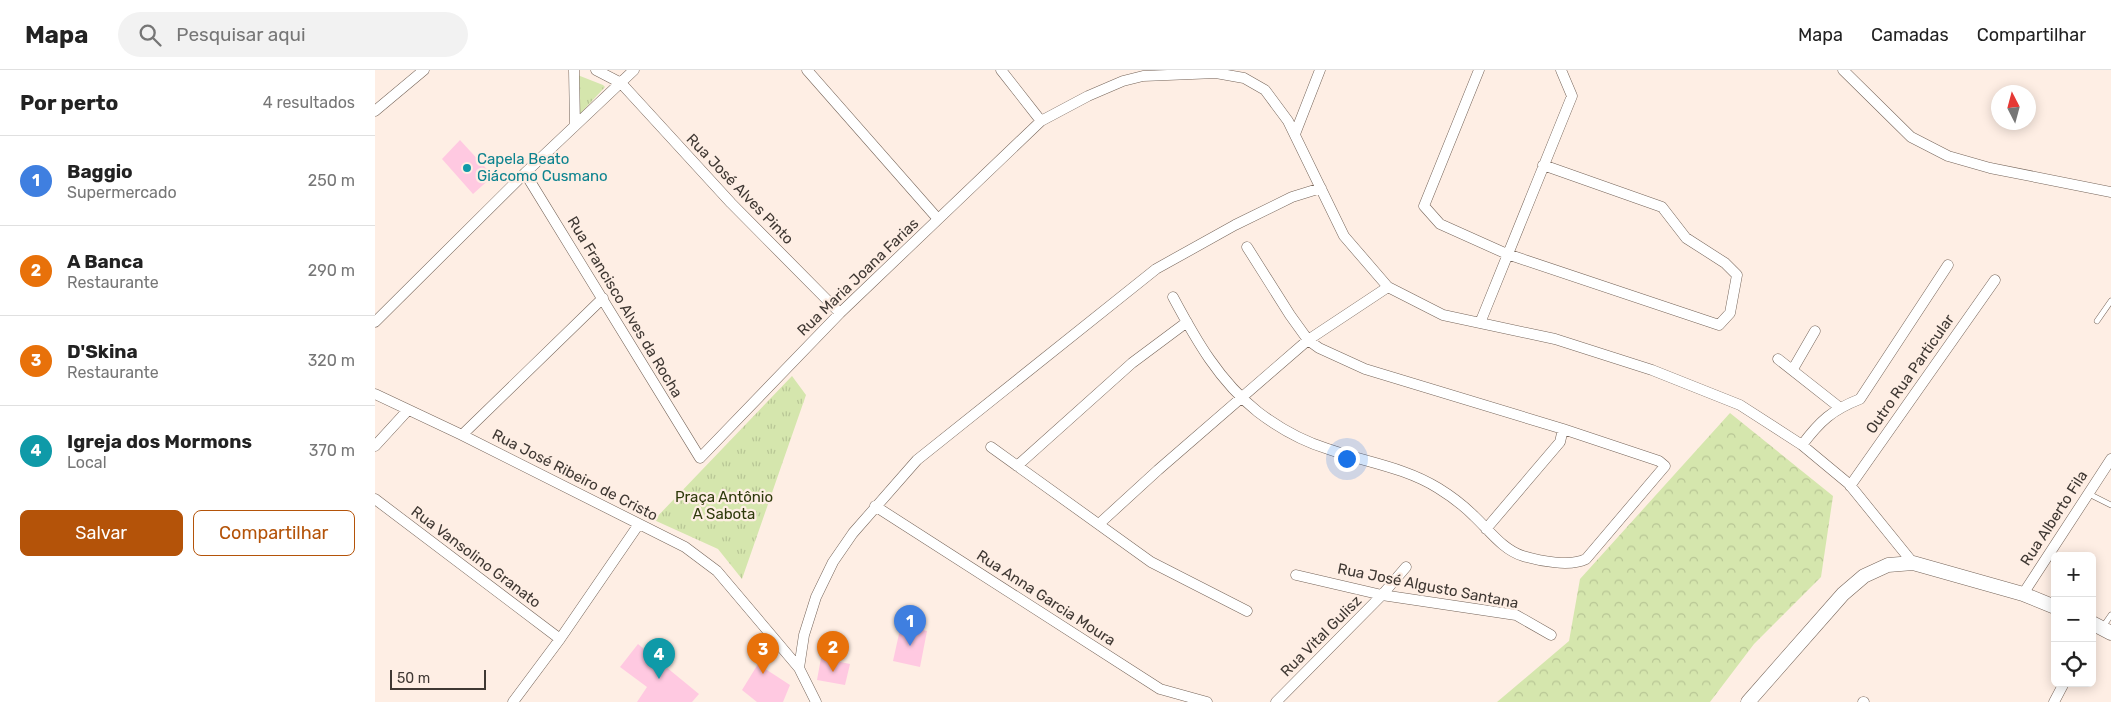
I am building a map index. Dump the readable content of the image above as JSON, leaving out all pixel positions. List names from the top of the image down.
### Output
{
  "streets": {
    "street": [
      "Rua José Alves Pinto",
      "Rua Maria Joana Farias",
      "Rua Francisco Alves da Rocha",
      "Outro Rua Particular",
      "Rua José Ribeiro de Cristo",
      "Rua Alberto Fila",
      "Rua Vansolino Granato",
      "Rua José Algusto Santana",
      "Rua Anna Garcia Moura",
      "Rua Vital Gulisz"
    ]
  },
  "crossings": [
    ["Rua José Alves Pinto", "Rua Maria Joana Farias"],
    ["Rua Maria Joana Farias", "Rua Francisco Alves da Rocha"],
    ["Rua José Algusto Santana", "Rua Vital Gulisz"]
  ],
  "parks": ["Praça Antônio A Sabota"],
  "places": ["Capela Beato Giácomo Cusmano"],
  "scale_bar": "50 m",
  "north": "top",
  "page": {
    "header": "Mapa",
    "search": "Pesquisar aqui",
    "nav": ["Mapa", "Camadas", "Compartilhar"],
    "heading": ["Por perto", "4 resultados"],
    "list": [
      {
        "mark": "1",
        "name": "Baggio",
        "note": "Supermercado",
        "value": "250 m"
      },
      {
        "mark": "2",
        "name": "A Banca",
        "note": "Restaurante",
        "value": "290 m"
      },
      {
        "mark": "3",
        "name": "D'Skina",
        "note": "Restaurante",
        "value": "320 m"
      },
      {
        "mark": "4",
        "name": "Igreja dos Mormons",
        "note": "Local",
        "value": "370 m"
      }
    ],
    "buttons": ["Salvar", "Compartilhar"],
    "map_buttons": ["+", "−"],
    "pins": [
      "1",
      "2",
      "3",
      "4"
    ],
    "scale": "50 m"
  }
}
